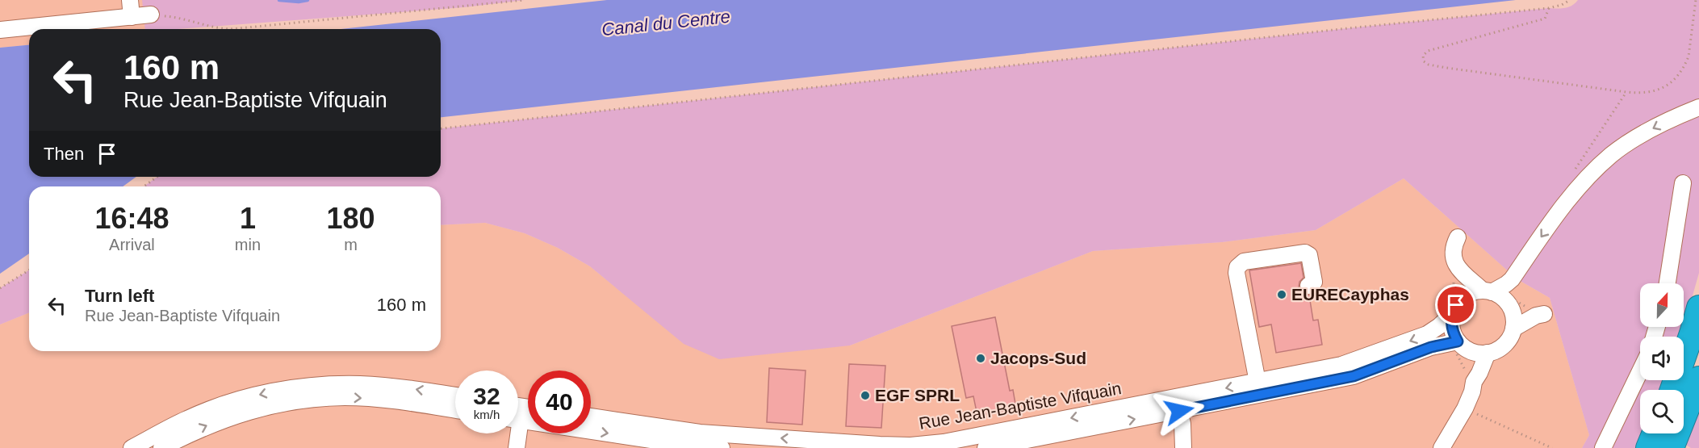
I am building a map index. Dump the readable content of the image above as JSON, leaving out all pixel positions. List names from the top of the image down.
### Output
{
  "streets": {
    "street": ["Rue Jean-Baptiste Vifquain"]
  },
  "water": ["Canal du Centre"],
  "places": ["EURECayphas", "Jacops-Sud", "EGF SPRL"],
  "north": "top",
  "page": {
    "turn": ["160 m", "Rue Jean-Baptiste Vifquain"],
    "then": "Then",
    "eta": [
      "16:48",
      "Arrival",
      "1",
      "min",
      "180",
      "m"
    ],
    "list": [
      {
        "name": "Turn left",
        "note": "Rue Jean-Baptiste Vifquain",
        "value": "160 m"
      }
    ],
    "speed": "32 km/h",
    "limit": "40"
  }
}
